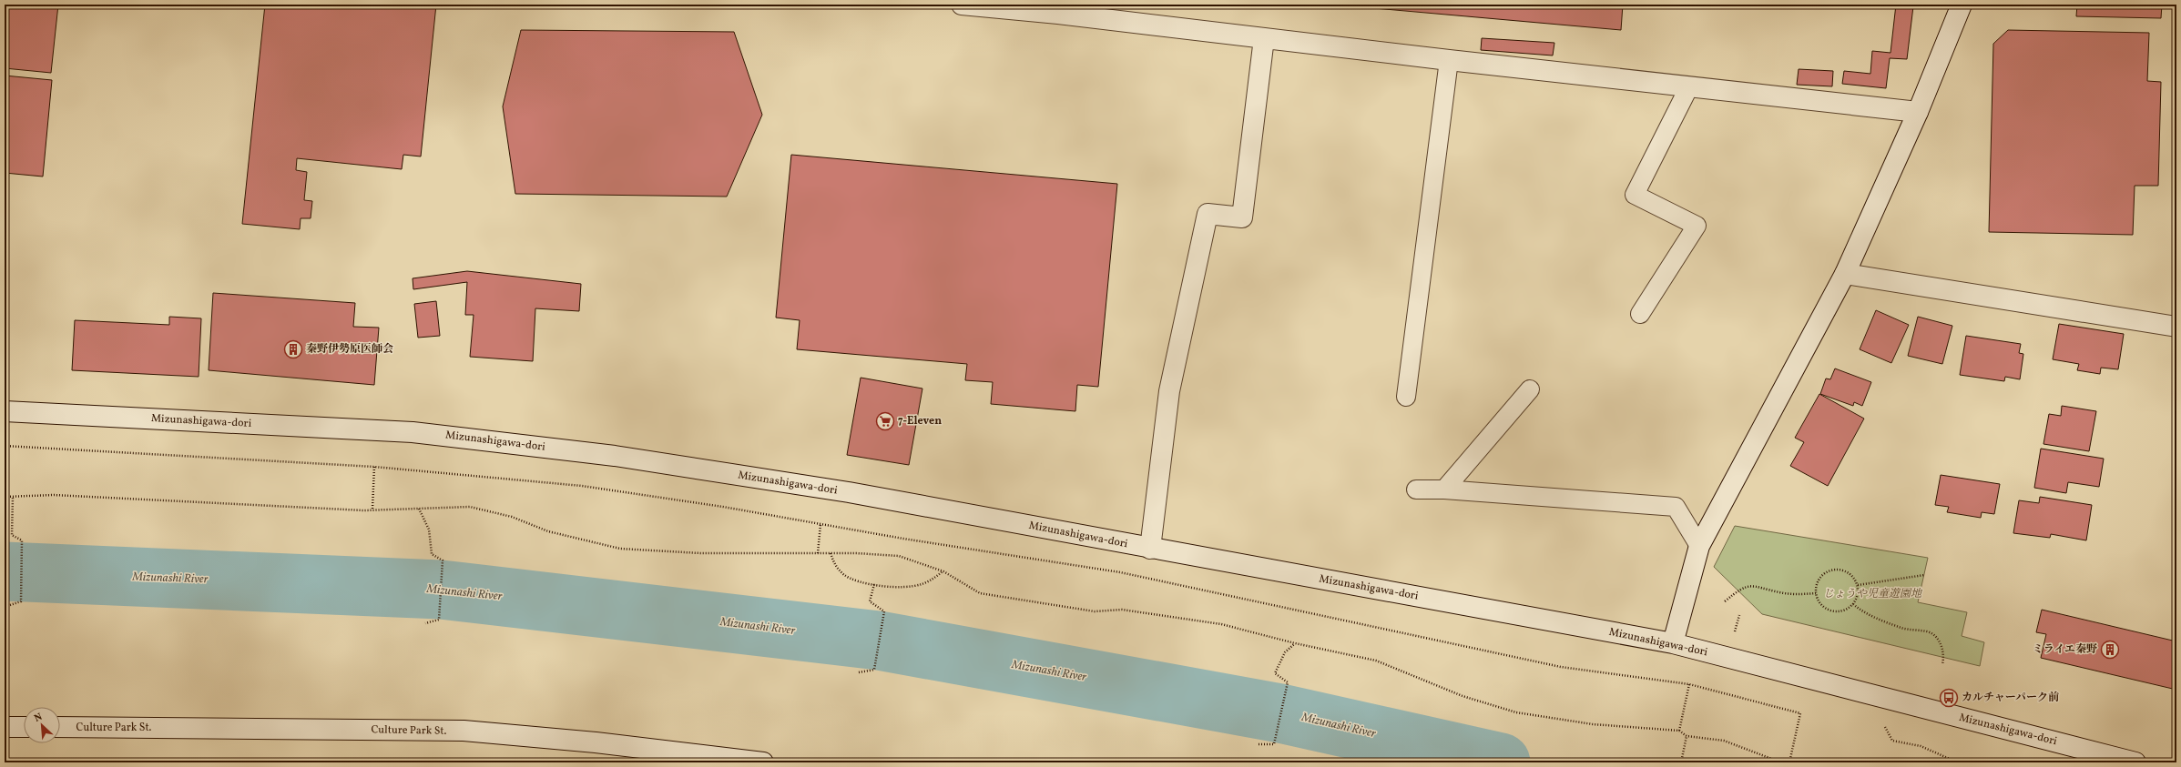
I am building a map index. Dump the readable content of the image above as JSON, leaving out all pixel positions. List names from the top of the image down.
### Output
{
  "streets": {
    "street": ["Mizunashigawa-dori", "Culture Park St."]
  },
  "water": ["Mizunashi River"],
  "parks": ["じょうや児童遊園地"],
  "places": {
    "building": ["秦野伊勢原医師会", "ミライエ秦野"],
    "supermarket": ["7-Eleven"],
    "bus stop": ["カルチャーパーク前"]
  },
  "north": "top left"
}
